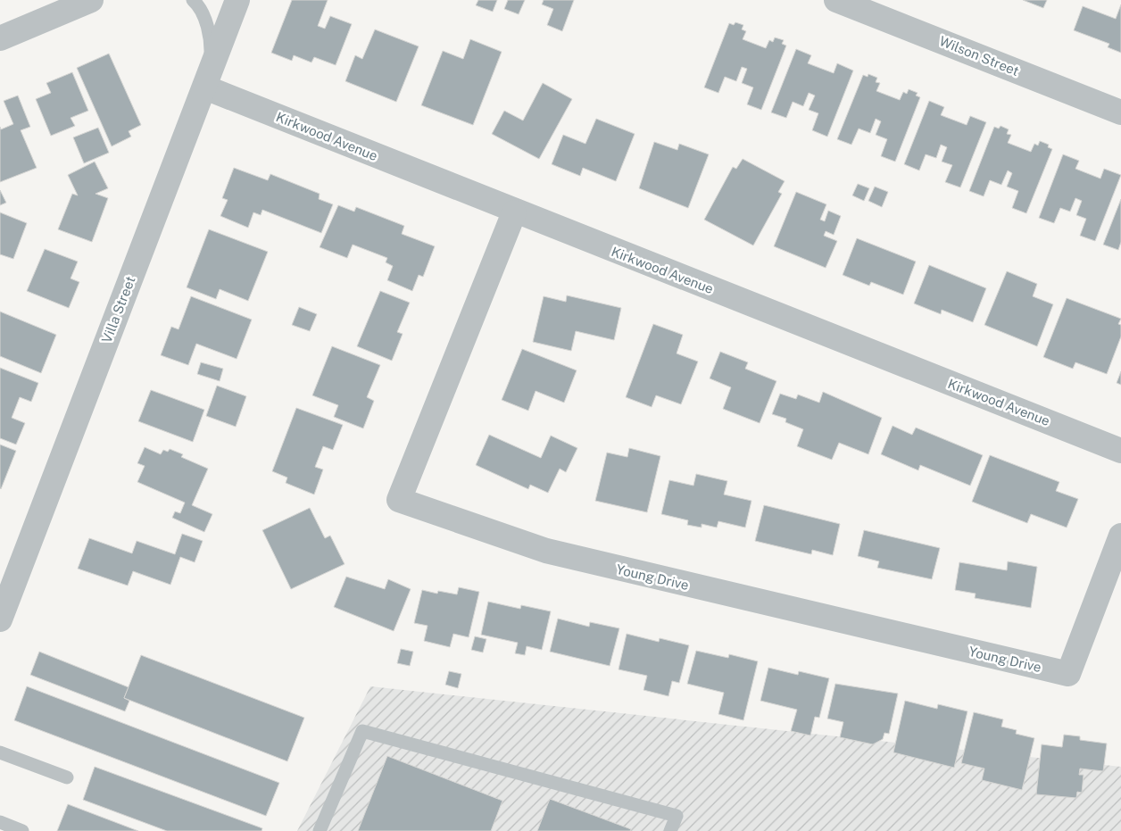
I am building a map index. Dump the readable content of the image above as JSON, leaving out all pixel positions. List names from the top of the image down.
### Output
{
  "streets": {
    "street": [
      "Wilson Street",
      "Kirkwood Avenue",
      "Villa Street",
      "Young Drive"
    ]
  },
  "crossings": [
    ["Kirkwood Avenue", "Villa Street"],
    ["Kirkwood Avenue", "Young Drive"]
  ]
}
